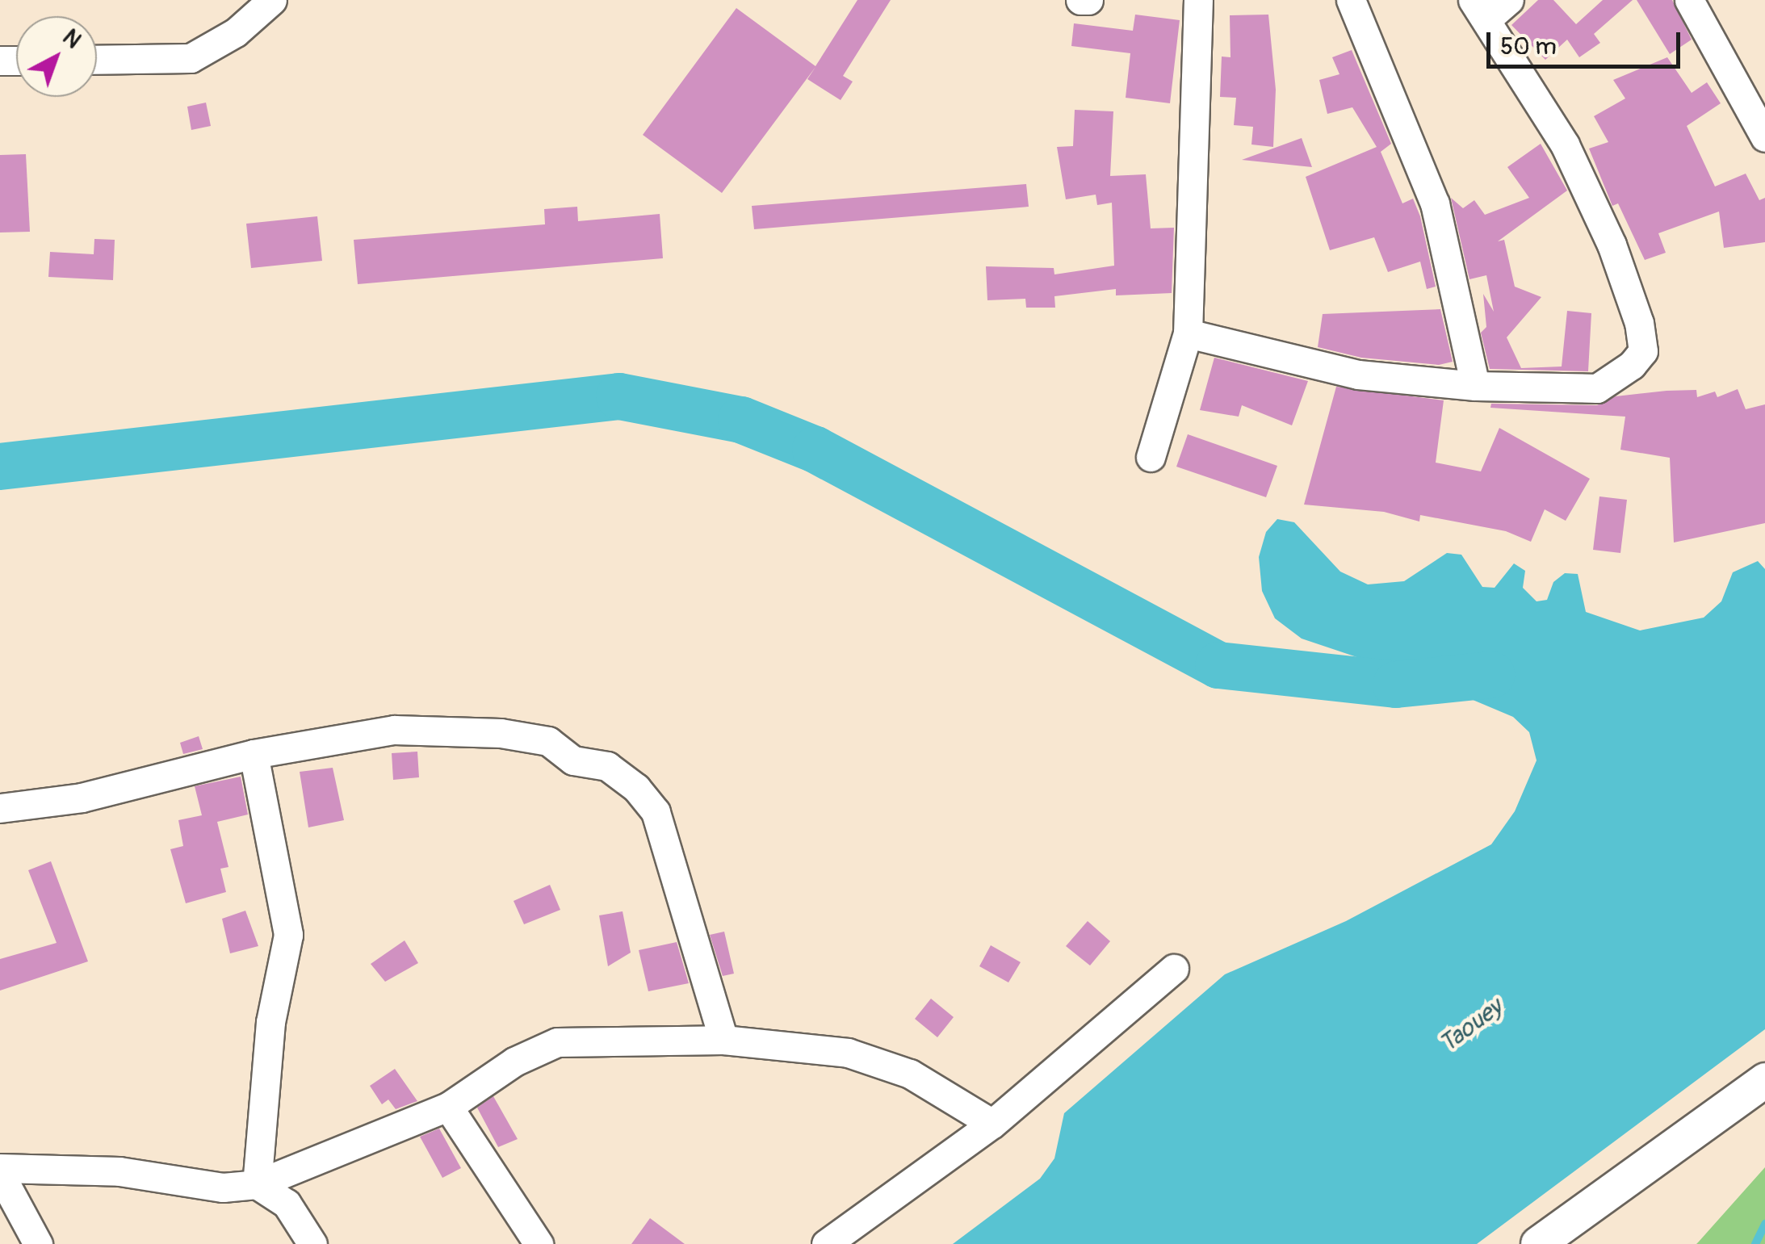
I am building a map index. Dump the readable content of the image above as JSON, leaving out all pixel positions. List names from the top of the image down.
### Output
{
  "water": ["Taouey"],
  "scale_bar": "50 m",
  "north": "top right"
}
